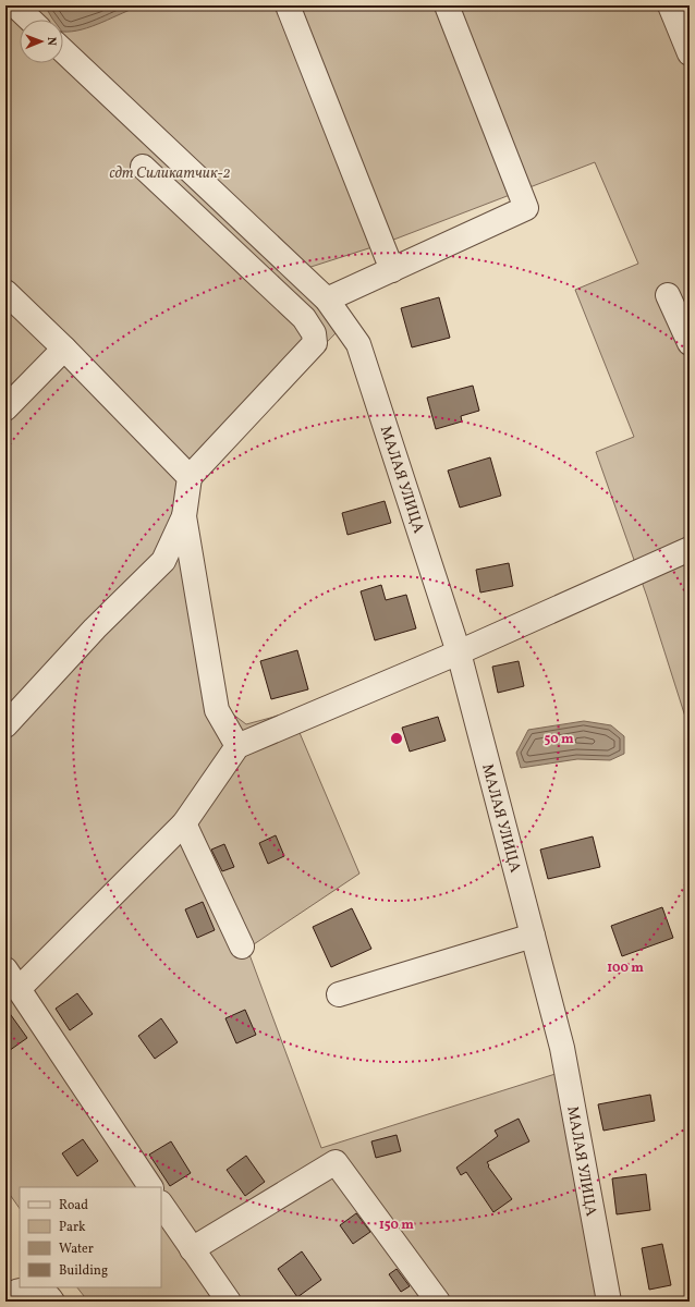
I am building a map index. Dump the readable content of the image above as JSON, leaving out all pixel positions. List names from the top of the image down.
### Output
{
  "streets": {
    "street": ["МАЛАЯ УЛИЦА"]
  },
  "parks": ["сдт Силикатчик-2"],
  "legend": [
    "Road",
    "Park",
    "Water",
    "Building"
  ],
  "north": "right",
  "rings": ["50 m", "100 m", "150 m"]
}
